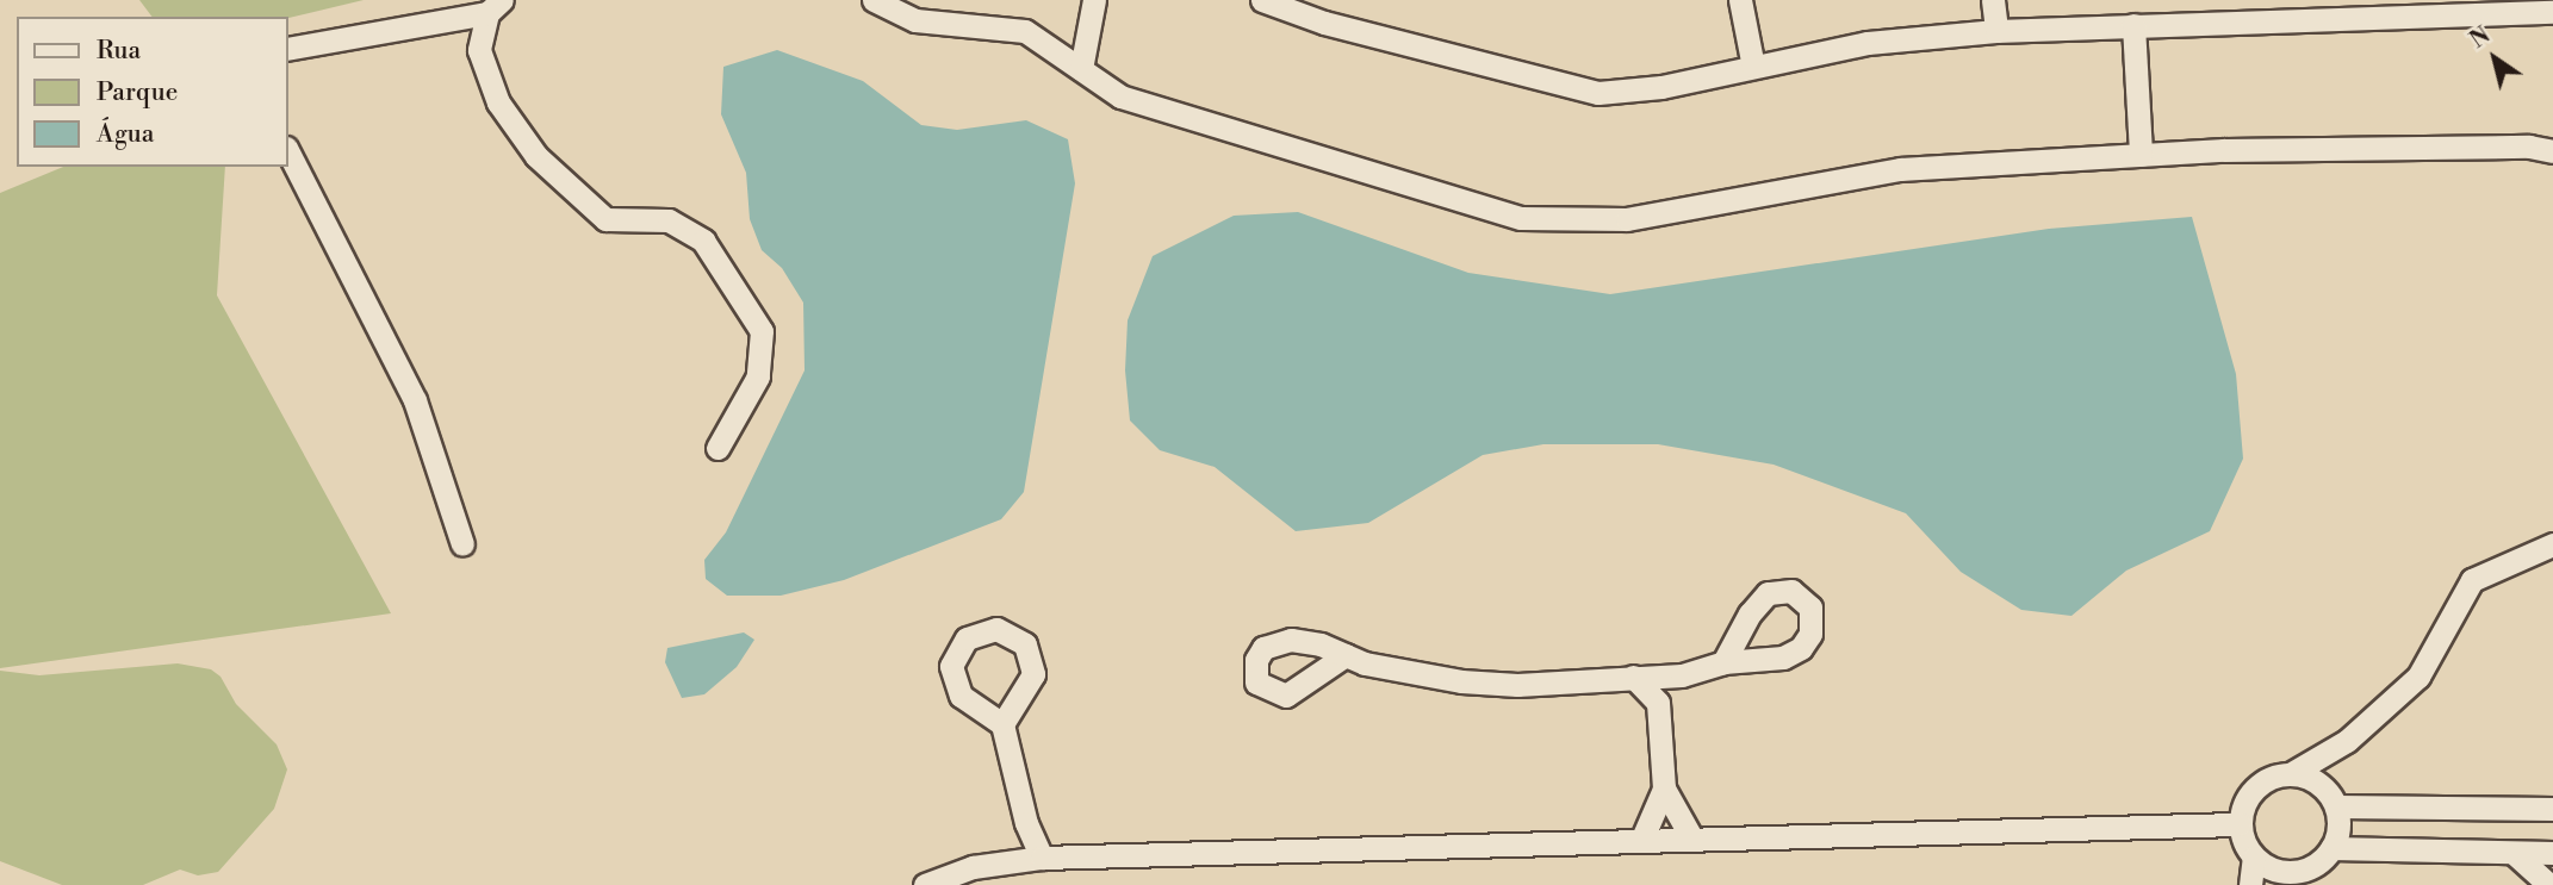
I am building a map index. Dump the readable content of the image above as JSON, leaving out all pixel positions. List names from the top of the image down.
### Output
{
  "legend": ["Rua", "Parque", "Água"],
  "north": "top left"
}
